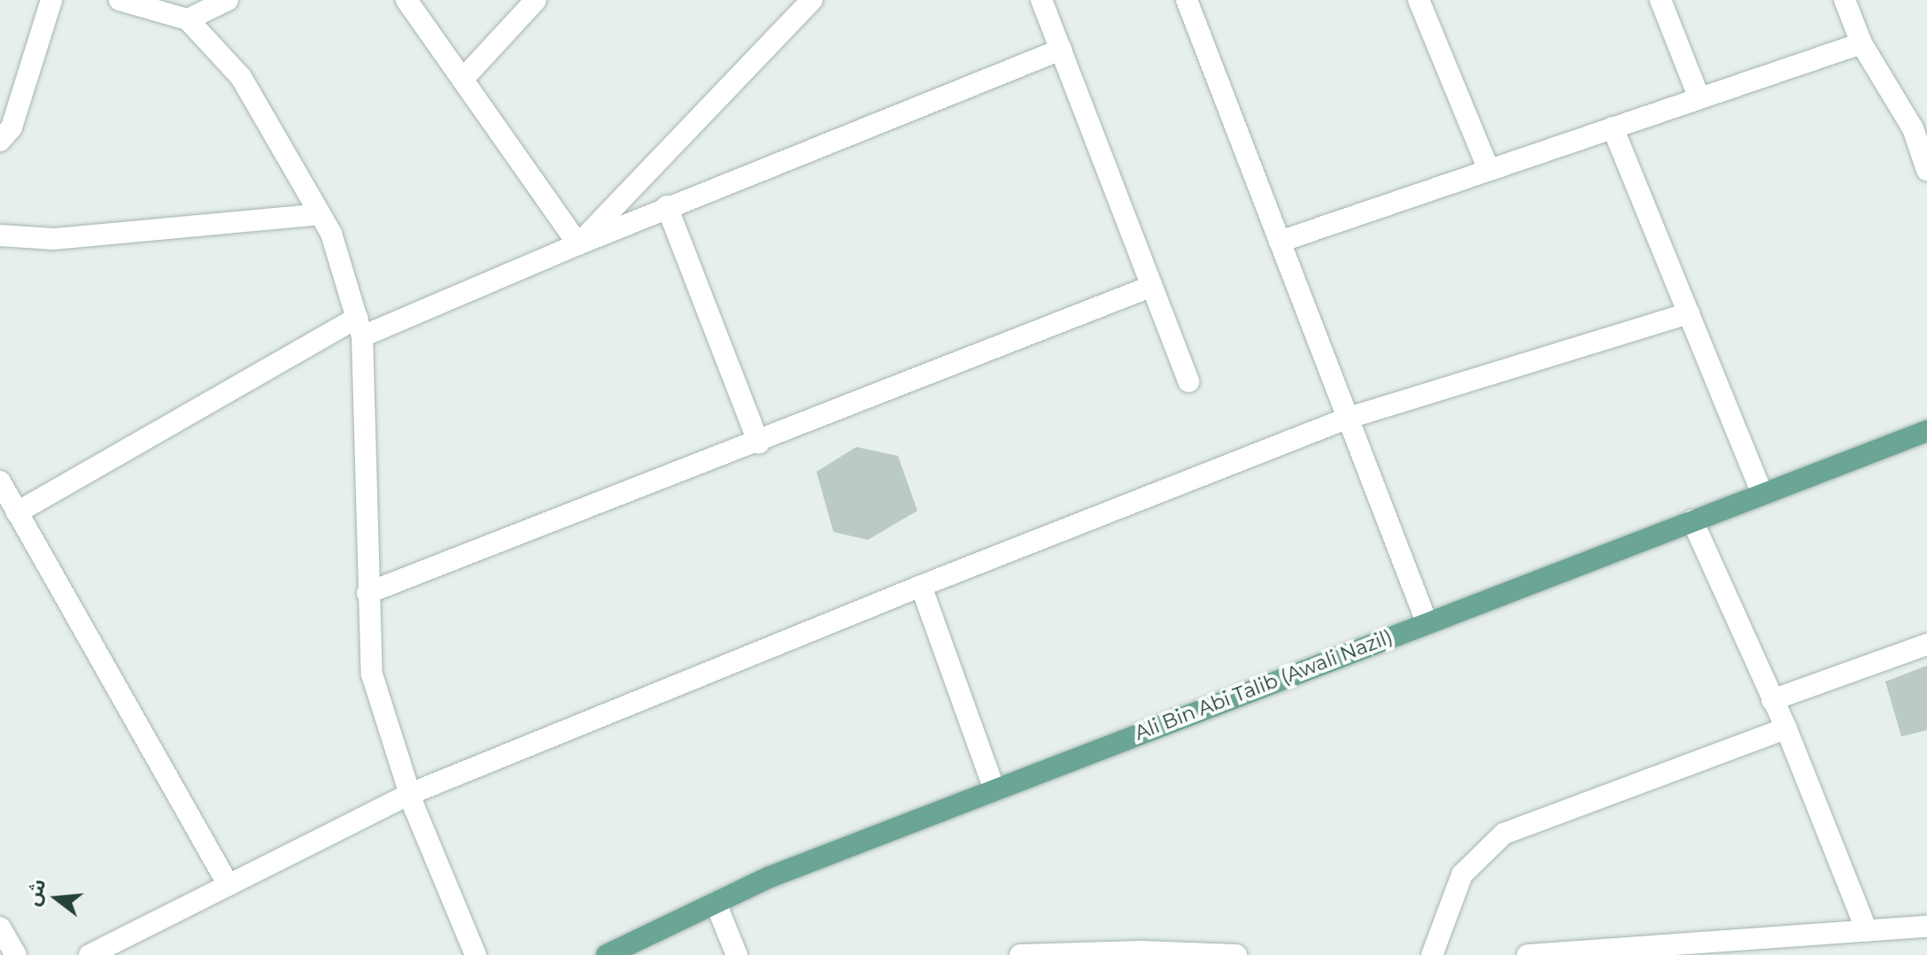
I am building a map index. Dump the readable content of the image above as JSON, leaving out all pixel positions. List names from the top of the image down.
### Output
{
  "streets": {
    "main road": ["Ali Bin Abi Talib (Awali Nazil)"]
  },
  "north": "left"
}
